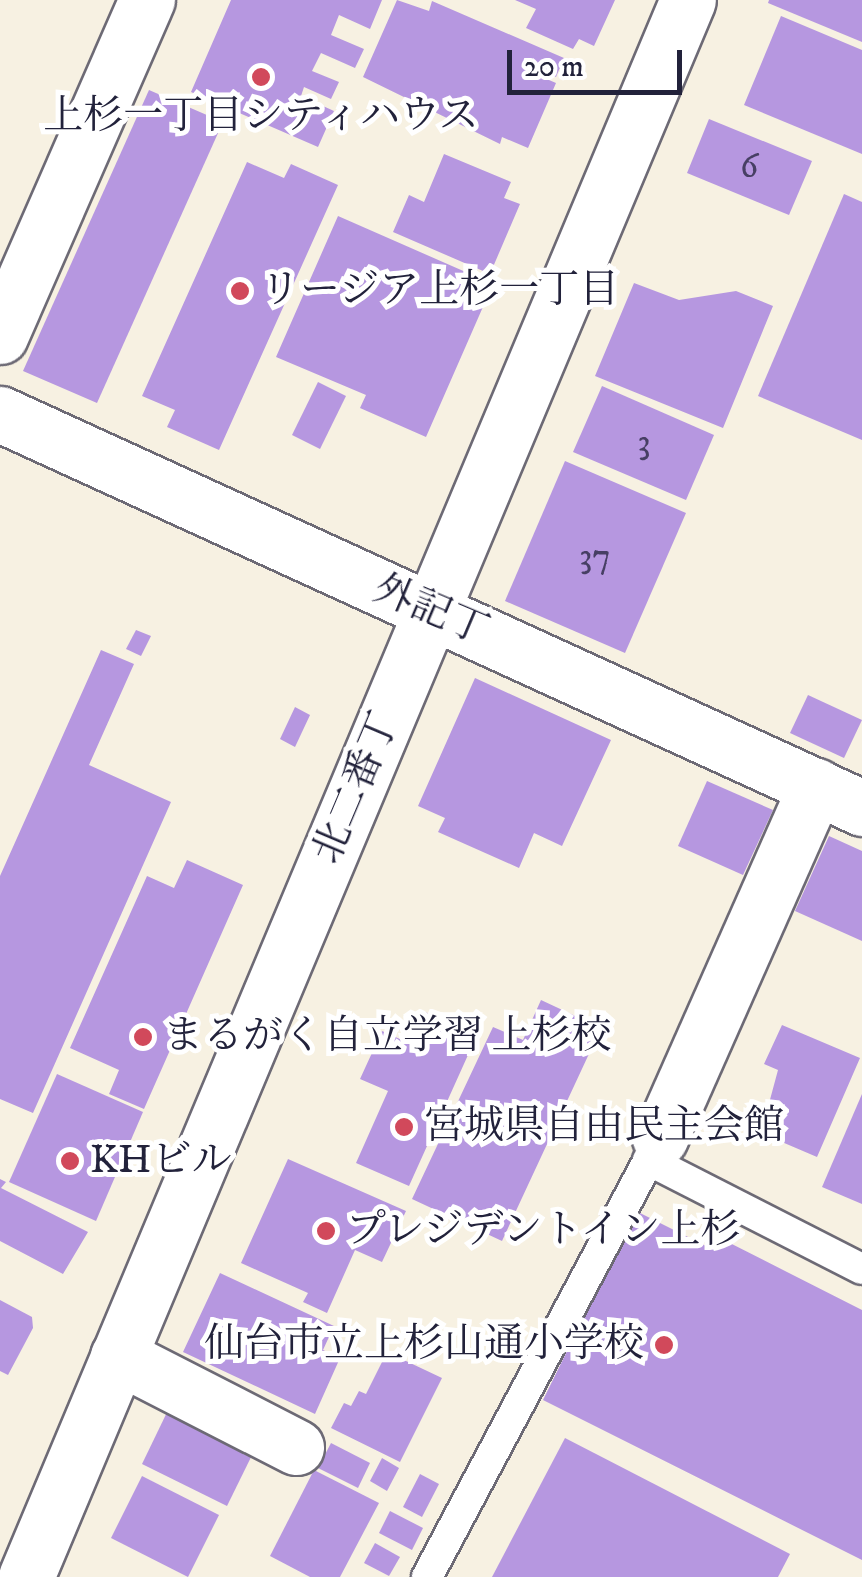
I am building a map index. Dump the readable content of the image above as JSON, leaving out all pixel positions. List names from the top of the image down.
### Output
{
  "streets": {
    "street": ["外記丁", "北二番丁"]
  },
  "crossings": [
    ["外記丁", "北二番丁"]
  ],
  "places": [
    "上杉一丁目シティハウス",
    "リージア上杉一丁目",
    "まるがく自立学習 上杉校",
    "宮城県自由民主会館",
    "KHビル",
    "プレジデントイン上杉",
    "仙台市立上杉山通小学校"
  ],
  "house_numbers": ["6", "3", "37"],
  "scale_bar": "20 m"
}
